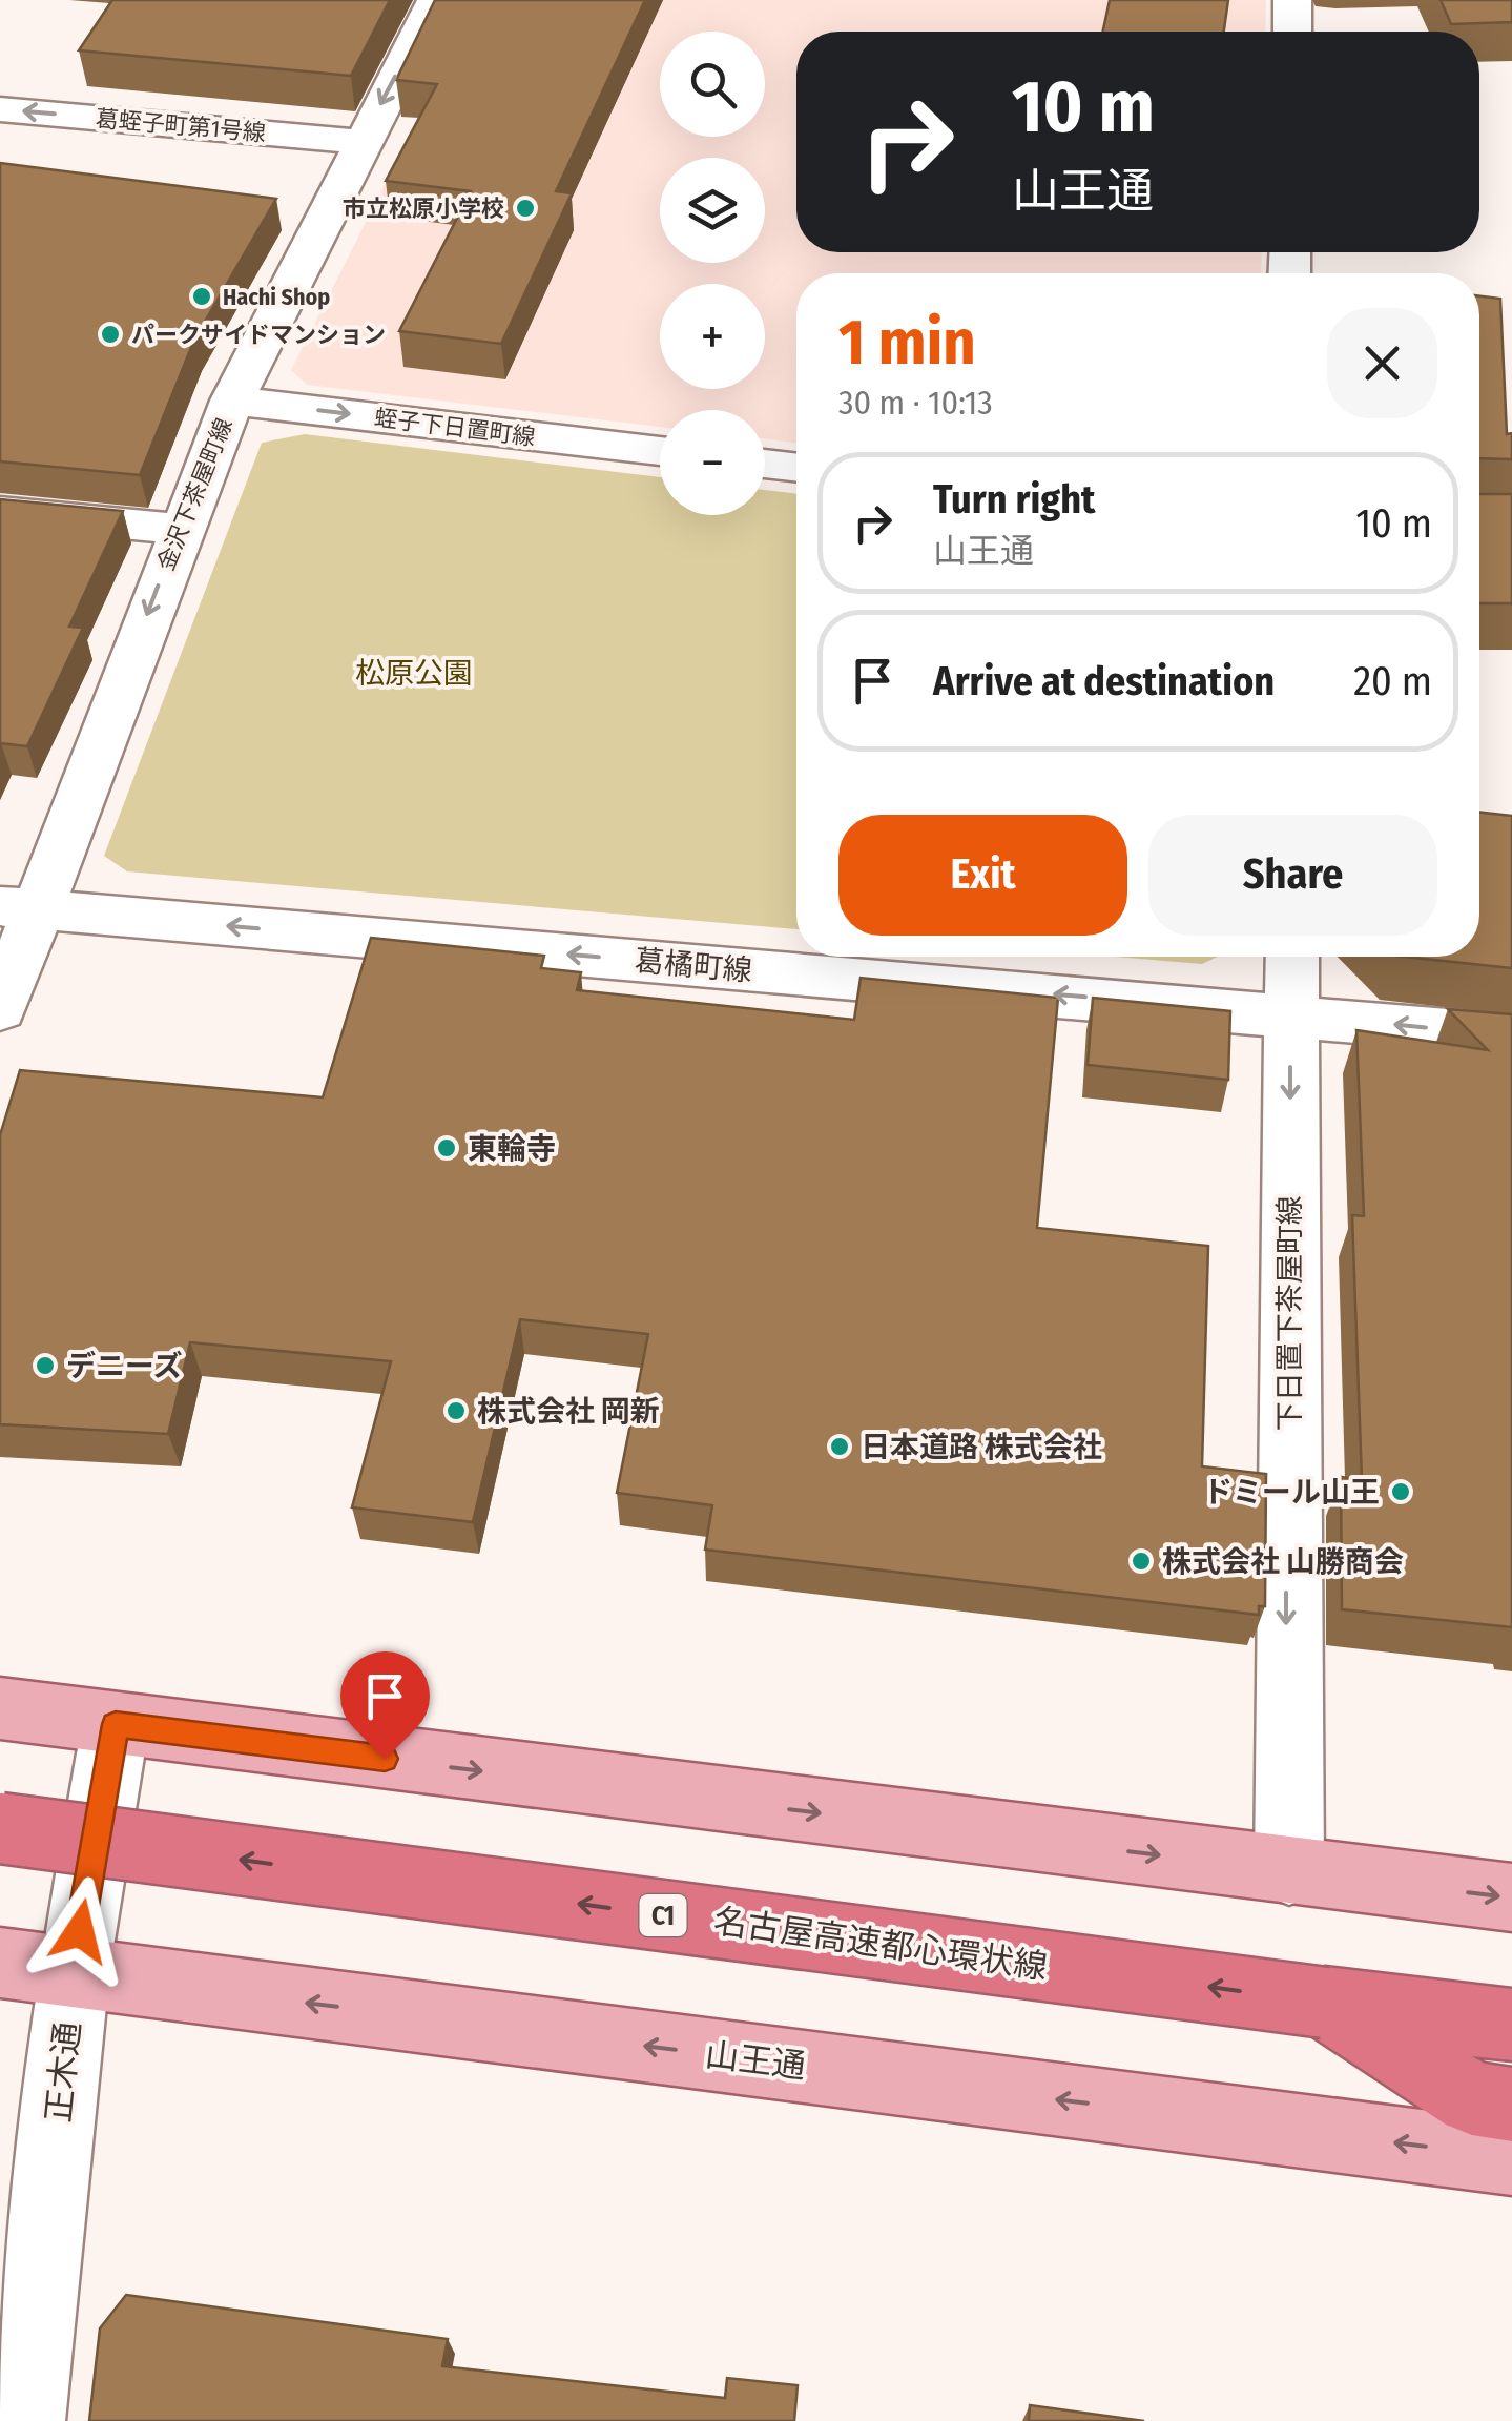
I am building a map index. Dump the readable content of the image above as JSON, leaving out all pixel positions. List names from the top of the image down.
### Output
{
  "streets": {
    "highway": ["C1", "名古屋高速都心環状線"],
    "main road": ["山王通"],
    "street": [
      "葛蛭子町第1号線",
      "蛭子下日置町線",
      "金沢下茶屋町線",
      "葛橘町線",
      "下日置下茶屋町線",
      "正木通"
    ]
  },
  "crossings": [
    ["葛蛭子町第1号線", "金沢下茶屋町線"],
    ["蛭子下日置町線", "金沢下茶屋町線"],
    ["金沢下茶屋町線", "葛橘町線"],
    ["葛橘町線", "下日置下茶屋町線"],
    ["山王通", "正木通"]
  ],
  "one_way": [
    "蛭子下日置町線",
    "金沢下茶屋町線",
    "葛橘町線",
    "下日置下茶屋町線",
    "名古屋高速都心環状線"
  ],
  "parks": ["松原公園"],
  "places": [
    "市立松原小学校",
    "Hachi Shop",
    "パークサイドマンション",
    "東輪寺",
    "デニーズ",
    "株式会社 岡新",
    "日本道路 株式会社",
    "ドミール山王",
    "株式会社 山勝商会"
  ],
  "page": {
    "map_buttons": ["+", "−"],
    "turn": ["10 m", "山王通"],
    "heading": ["1 min", "30 m · 10:13"],
    "list": [
      {
        "name": "Turn right",
        "note": "山王通",
        "value": "10 m"
      },
      {
        "name": "Arrive at destination",
        "value": "20 m"
      }
    ],
    "buttons": ["Exit", "Share"]
  }
}
